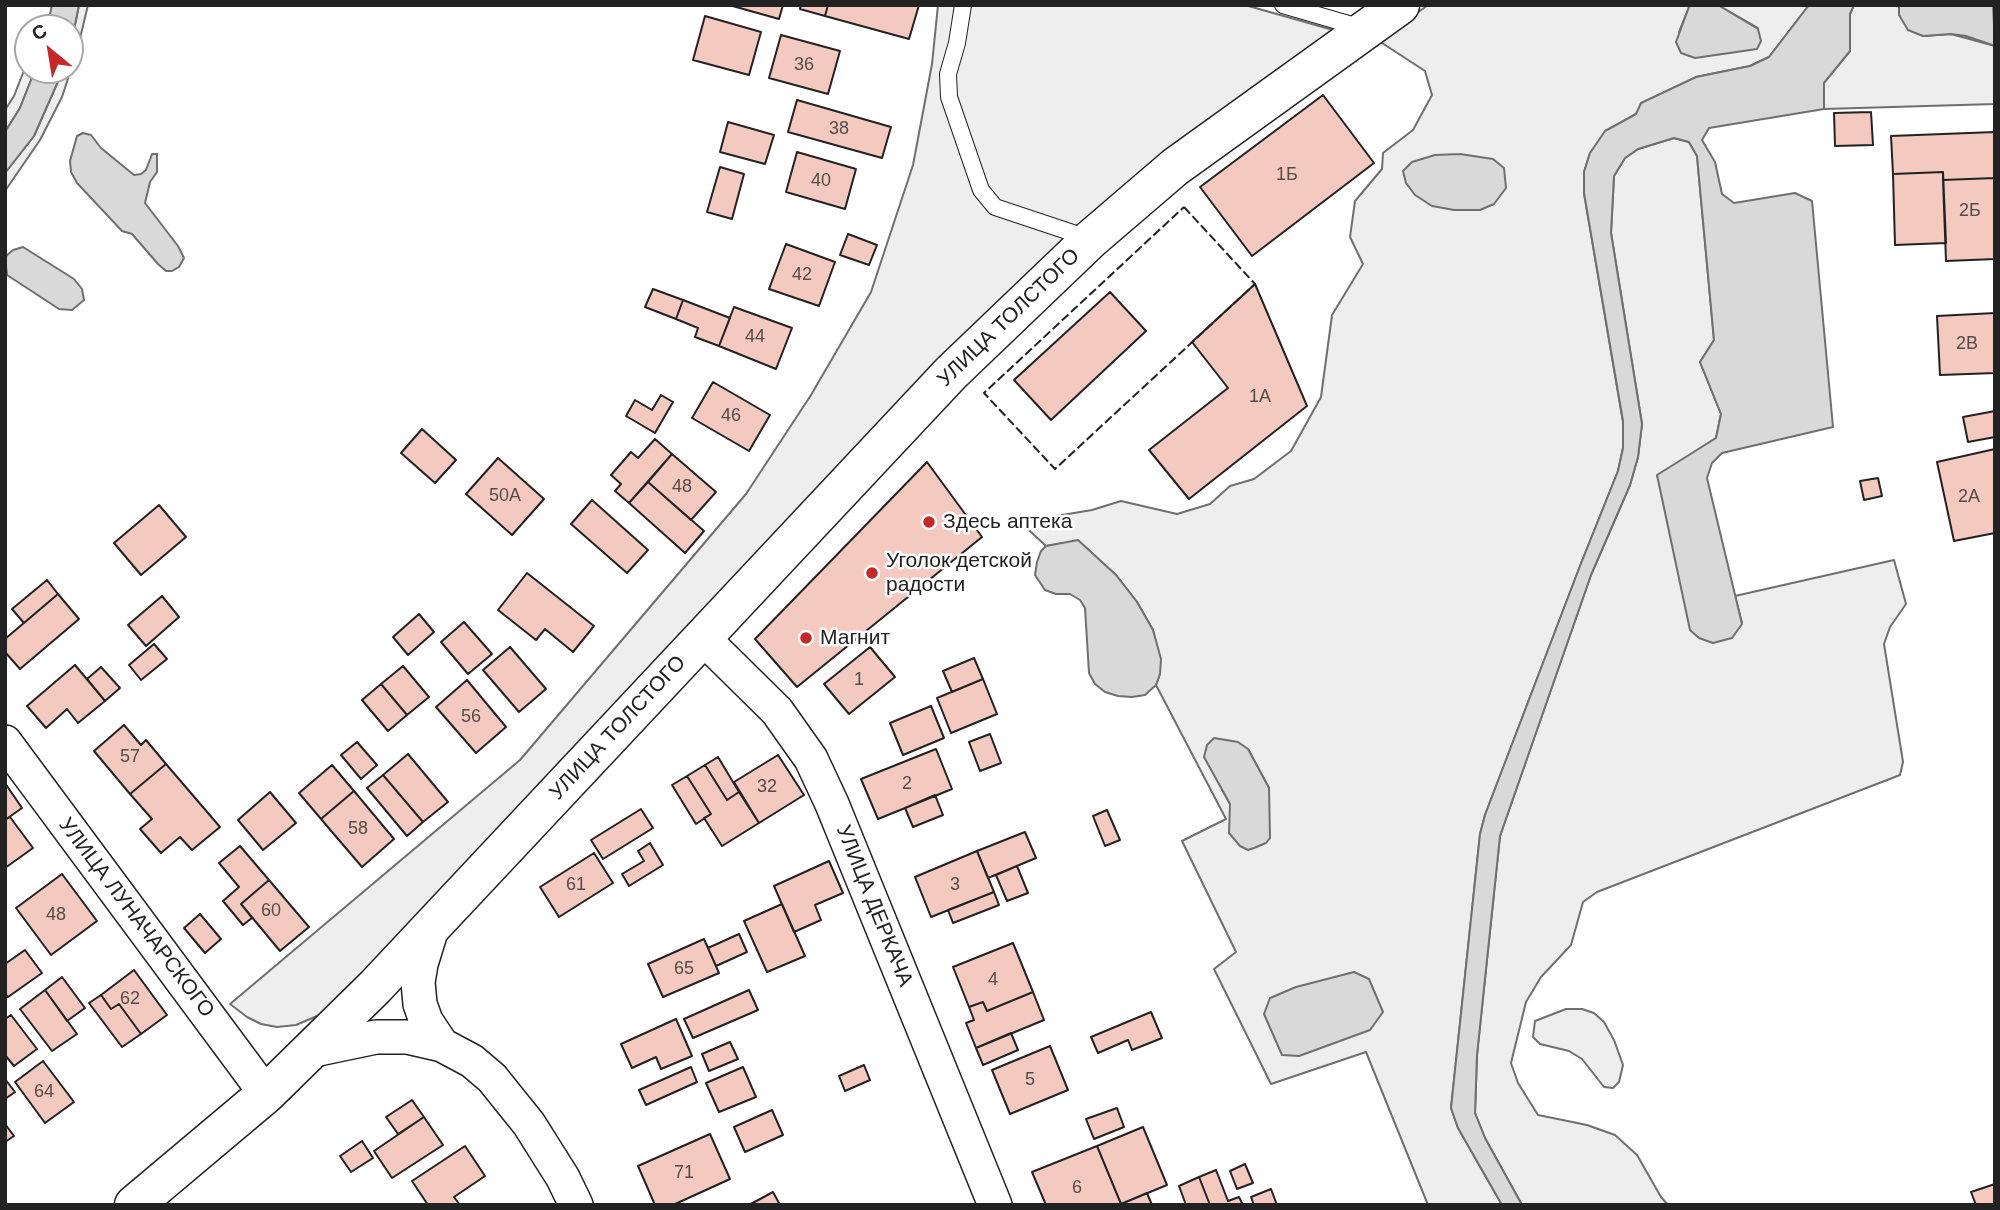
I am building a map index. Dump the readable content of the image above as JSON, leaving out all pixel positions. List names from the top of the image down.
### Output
{
  "streets": {
    "main road": ["УЛИЦА ТОЛСТОГО"],
    "street": ["УЛИЦА ДЕРКАЧА", "УЛИЦА ЛУНАЧАРСКОГО"]
  },
  "crossings": [
    ["УЛИЦА ТОЛСТОГО", "УЛИЦА ДЕРКАЧА"],
    ["УЛИЦА ТОЛСТОГО", "УЛИЦА ЛУНАЧАРСКОГО"]
  ],
  "places": ["Здесь аптека", "Уголок детской радости", "Магнит"],
  "house_numbers": [
    "36",
    "38",
    "1Б",
    "40",
    "2Б",
    "42",
    "44",
    "2В",
    "1А",
    "46",
    "48",
    "50А",
    "2А",
    "1",
    "56",
    "57",
    "2",
    "32",
    "58",
    "61",
    "3",
    "60",
    "48",
    "65",
    "4",
    "62",
    "5",
    "64",
    "71",
    "6"
  ],
  "north": "top left"
}
